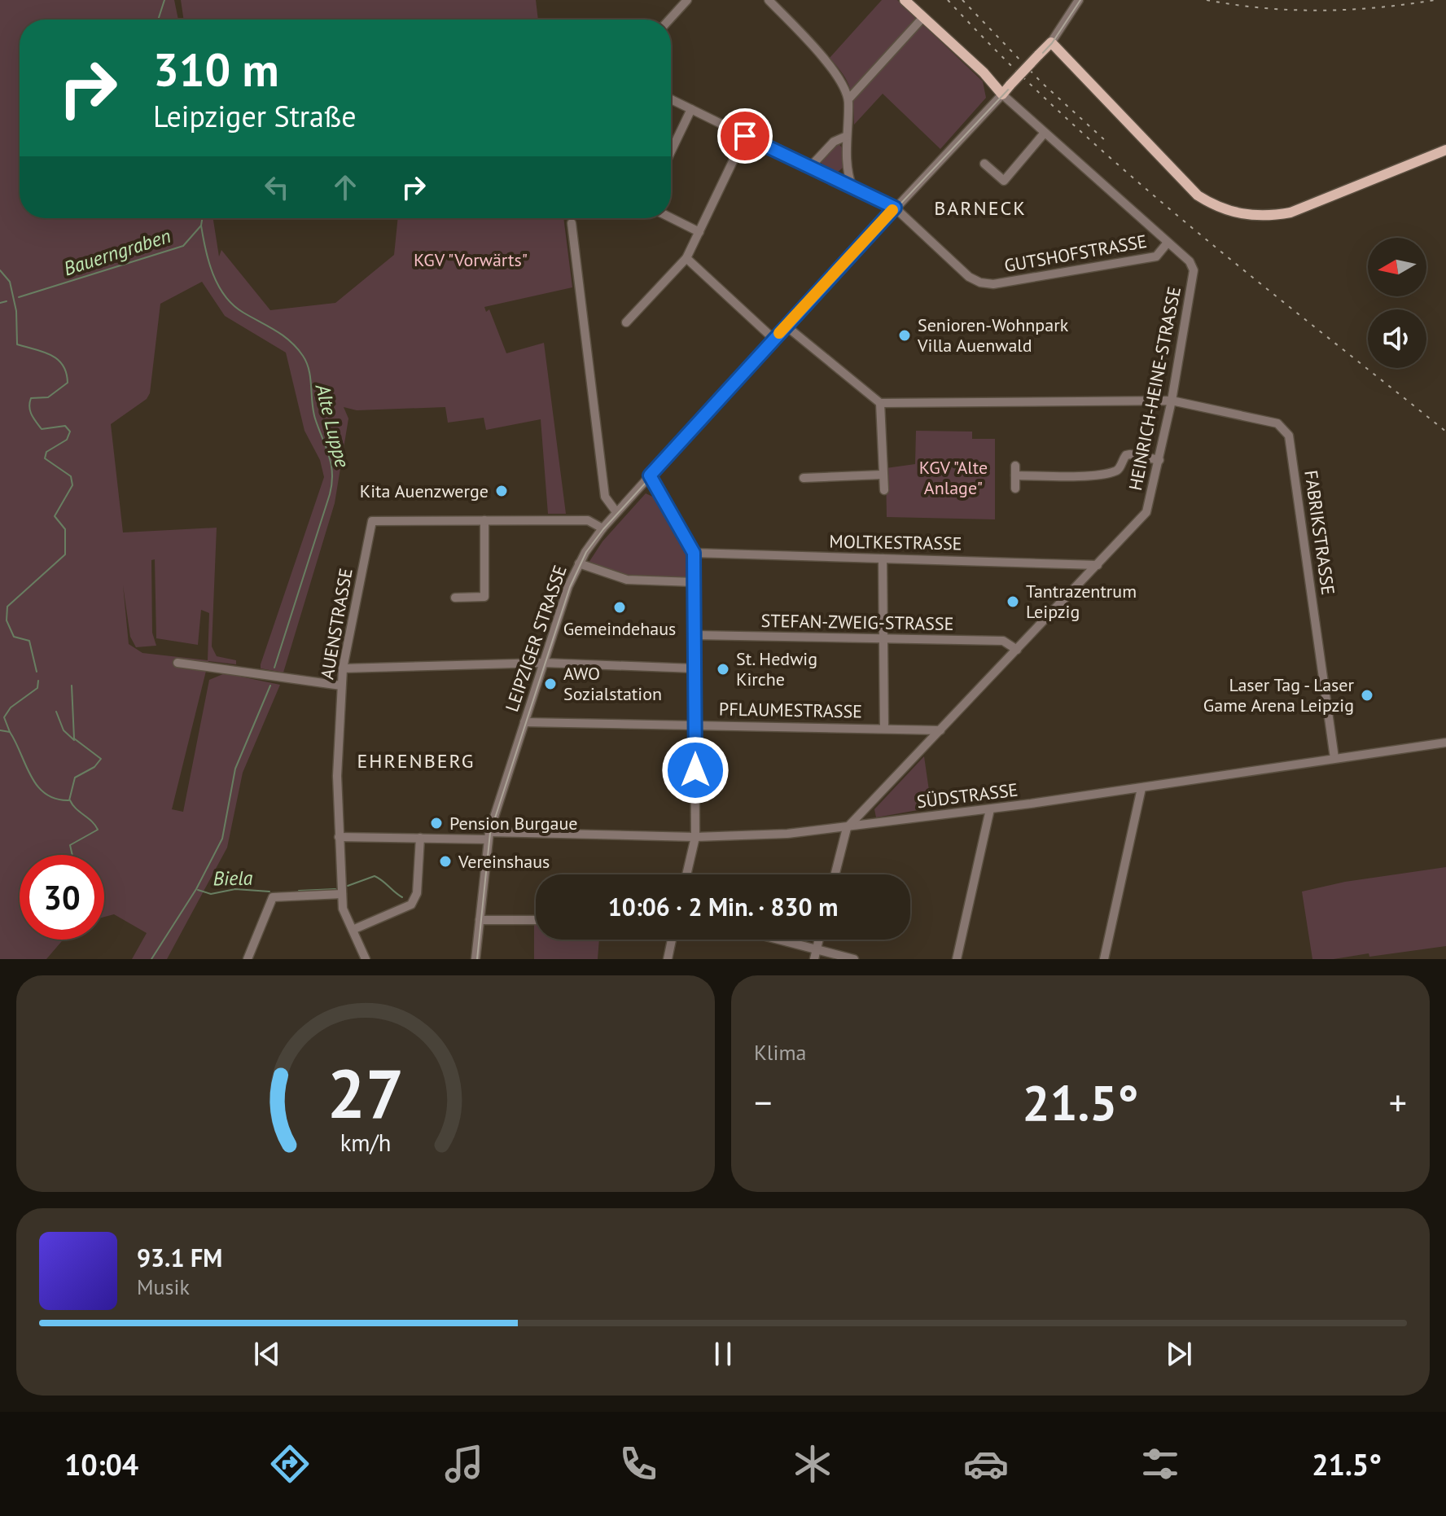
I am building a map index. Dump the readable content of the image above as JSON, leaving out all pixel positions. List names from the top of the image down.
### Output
{
  "streets": {
    "street": [
      "GUTSHOFSTRASSE",
      "HEINRICH-HEINE-STRASSE",
      "FABRIKSTRASSE",
      "MOLTKESTRASSE",
      "STEFAN-ZWEIG-STRASSE",
      "AUENSTRASSE",
      "LEIPZIGER STRASSE",
      "PFLAUMESTRASSE",
      "SÜDSTRASSE"
    ]
  },
  "crossings": [
    ["GUTSHOFSTRASSE", "HEINRICH-HEINE-STRASSE"],
    ["GUTSHOFSTRASSE", "LEIPZIGER STRASSE"],
    ["HEINRICH-HEINE-STRASSE", "FABRIKSTRASSE"],
    ["HEINRICH-HEINE-STRASSE", "MOLTKESTRASSE"],
    ["HEINRICH-HEINE-STRASSE", "STEFAN-ZWEIG-STRASSE"],
    ["HEINRICH-HEINE-STRASSE", "LEIPZIGER STRASSE"],
    ["HEINRICH-HEINE-STRASSE", "PFLAUMESTRASSE"],
    ["HEINRICH-HEINE-STRASSE", "SÜDSTRASSE"],
    ["FABRIKSTRASSE", "SÜDSTRASSE"],
    ["AUENSTRASSE", "LEIPZIGER STRASSE"],
    ["AUENSTRASSE", "SÜDSTRASSE"],
    ["LEIPZIGER STRASSE", "PFLAUMESTRASSE"],
    ["LEIPZIGER STRASSE", "SÜDSTRASSE"]
  ],
  "districts": ["BARNECK", "EHRENBERG"],
  "water": ["Bauerngraben", "Alte Luppe", "Biela"],
  "parks": ["KGV \"Vorwärts\"", "KGV \"Alte Anlage\""],
  "places": [
    "Senioren-Wohnpark Villa Auenwald",
    "Kita Auenzwerge",
    "Tantrazentrum Leipzig",
    "Gemeindehaus",
    "St. Hedwig Kirche",
    "AWO Sozialstation",
    "Laser Tag - Laser Game Arena Leipzig",
    "Pension Burgaue",
    "Vereinshaus"
  ],
  "north": "left",
  "page": {
    "turn": ["310 m", "Leipziger Straße"],
    "limit": "30",
    "trip": "10:06 · 2 Min. · 830 m",
    "tile": "Klima",
    "heat": ["−", "21.5°", "+"],
    "song": ["93.1 FM", "Musik"],
    "tabs": ["10:04", "21.5°"],
    "gauge": ["27", "km/h"]
  }
}
